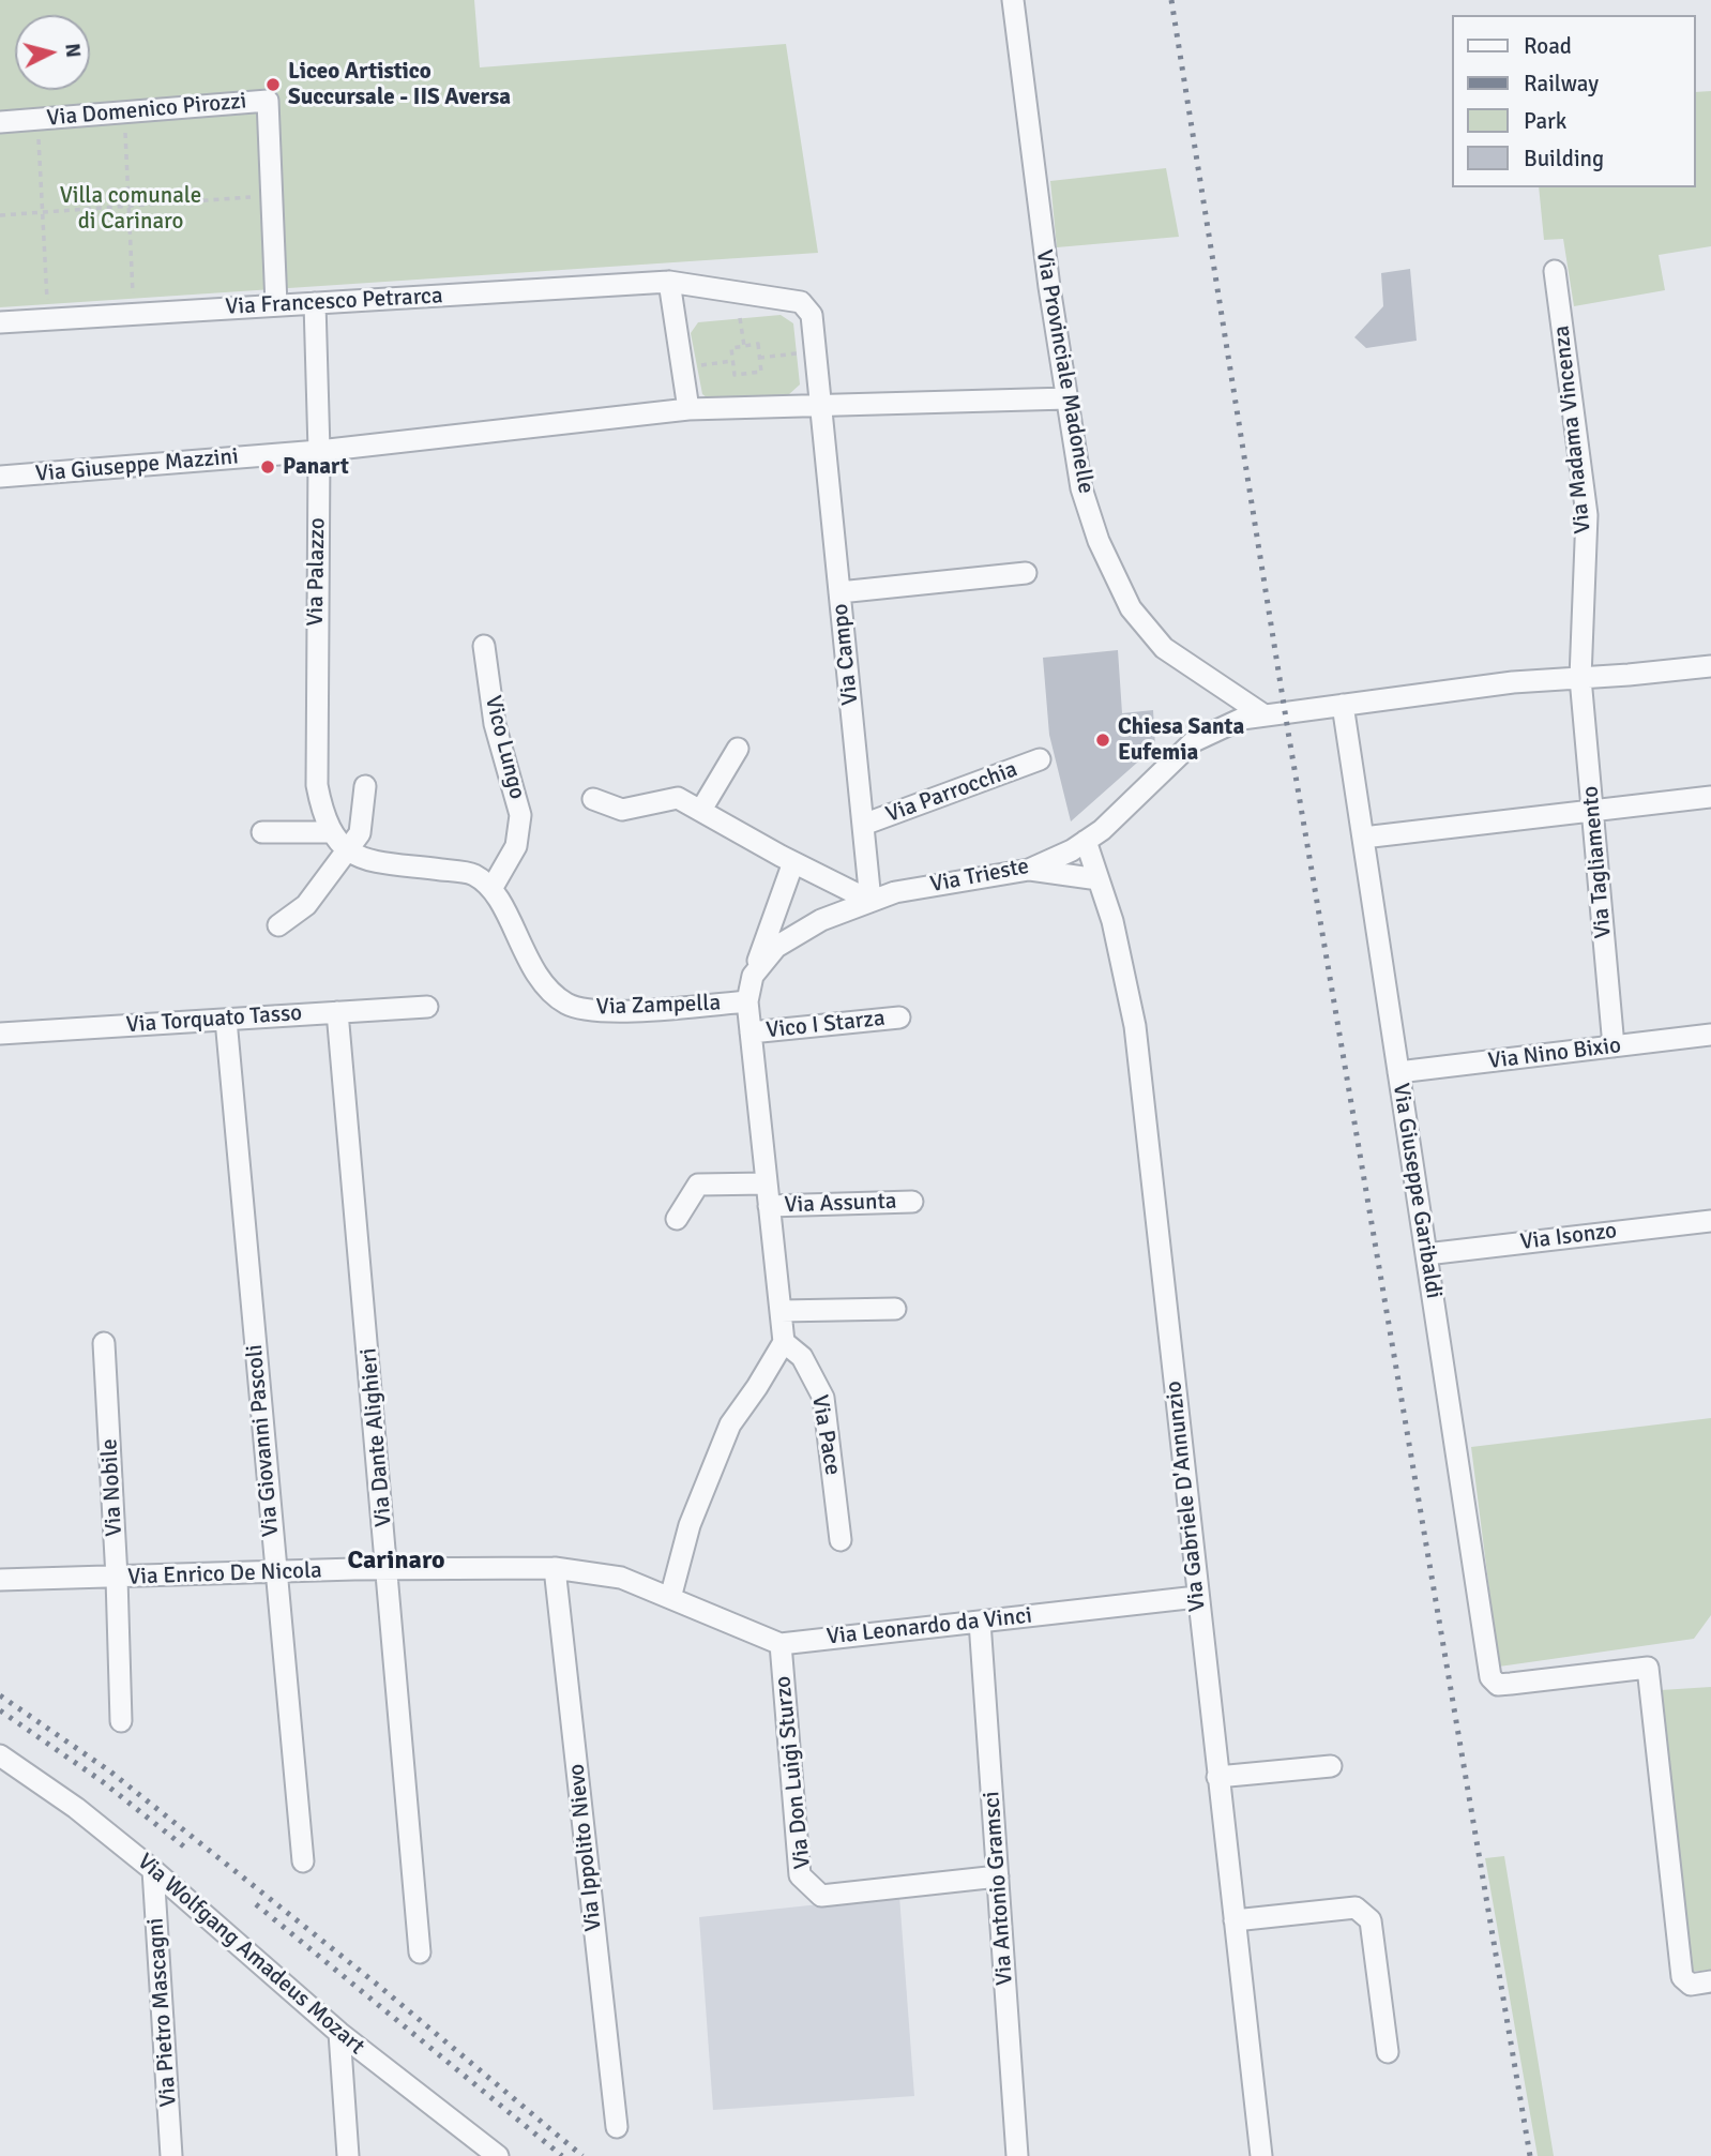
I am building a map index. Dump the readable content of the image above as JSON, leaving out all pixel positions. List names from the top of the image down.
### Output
{
  "streets": {
    "street": [
      "Via Domenico Pirozzi",
      "Via Francesco Petrarca",
      "Via Provinciale Madonelle",
      "Via Madama Vincenza",
      "Via Giuseppe Mazzini",
      "Via Palazzo",
      "Via Campo",
      "Vico Lungo",
      "Via Parrocchia",
      "Via Tagliamento",
      "Via Trieste",
      "Via Zampella",
      "Via Torquato Tasso",
      "Vico I Starza",
      "Via Nino Bixio",
      "Via Giuseppe Garibaldi",
      "Via Assunta",
      "Via Isonzo",
      "Via Pace",
      "Via Dante Alighieri",
      "Via Giovanni Pascoli",
      "Via Nobile",
      "Via Gabriele D'Annunzio",
      "Via Enrico De Nicola",
      "Via Leonardo da Vinci",
      "Via Don Luigi Sturzo",
      "Via Ippolito Nievo",
      "Via Antonio Gramsci",
      "Via Wolfgang Amadeus Mozart",
      "Via Pietro Mascagni"
    ]
  },
  "crossings": [
    ["Via Domenico Pirozzi", "Via Francesco Petrarca"],
    ["Via Francesco Petrarca", "Via Giuseppe Mazzini"],
    ["Via Francesco Petrarca", "Via Palazzo"],
    ["Via Francesco Petrarca", "Via Campo"],
    ["Via Provinciale Madonelle", "Via Giuseppe Mazzini"],
    ["Via Provinciale Madonelle", "Via Trieste"],
    ["Via Madama Vincenza", "Via Tagliamento"],
    ["Via Madama Vincenza", "Via Trieste"],
    ["Via Giuseppe Mazzini", "Via Palazzo"],
    ["Via Giuseppe Mazzini", "Via Campo"],
    ["Via Campo", "Via Parrocchia"],
    ["Via Campo", "Via Trieste"],
    ["Vico Lungo", "Via Zampella"],
    ["Via Tagliamento", "Via Trieste"],
    ["Via Tagliamento", "Via Nino Bixio"],
    ["Via Trieste", "Via Giuseppe Garibaldi"],
    ["Via Trieste", "Via Gabriele D'Annunzio"],
    ["Via Torquato Tasso", "Via Dante Alighieri"],
    ["Via Torquato Tasso", "Via Giovanni Pascoli"],
    ["Via Nino Bixio", "Via Giuseppe Garibaldi"],
    ["Via Giuseppe Garibaldi", "Via Isonzo"],
    ["Via Dante Alighieri", "Via Enrico De Nicola"],
    ["Via Giovanni Pascoli", "Via Enrico De Nicola"],
    ["Via Nobile", "Via Enrico De Nicola"],
    ["Via Gabriele D'Annunzio", "Via Leonardo da Vinci"],
    ["Via Enrico De Nicola", "Via Leonardo da Vinci"],
    ["Via Enrico De Nicola", "Via Ippolito Nievo"],
    ["Via Leonardo da Vinci", "Via Don Luigi Sturzo"],
    ["Via Leonardo da Vinci", "Via Antonio Gramsci"],
    ["Via Don Luigi Sturzo", "Via Antonio Gramsci"],
    ["Via Wolfgang Amadeus Mozart", "Via Pietro Mascagni"]
  ],
  "districts": ["Carinaro"],
  "parks": ["Villa comunale di Carinaro"],
  "places": ["Liceo Artistico Succursale - IIS Aversa", "Panart", "Chiesa Santa Eufemia"],
  "legend": [
    "Road",
    "Railway",
    "Park",
    "Building"
  ],
  "north": "right"
}
